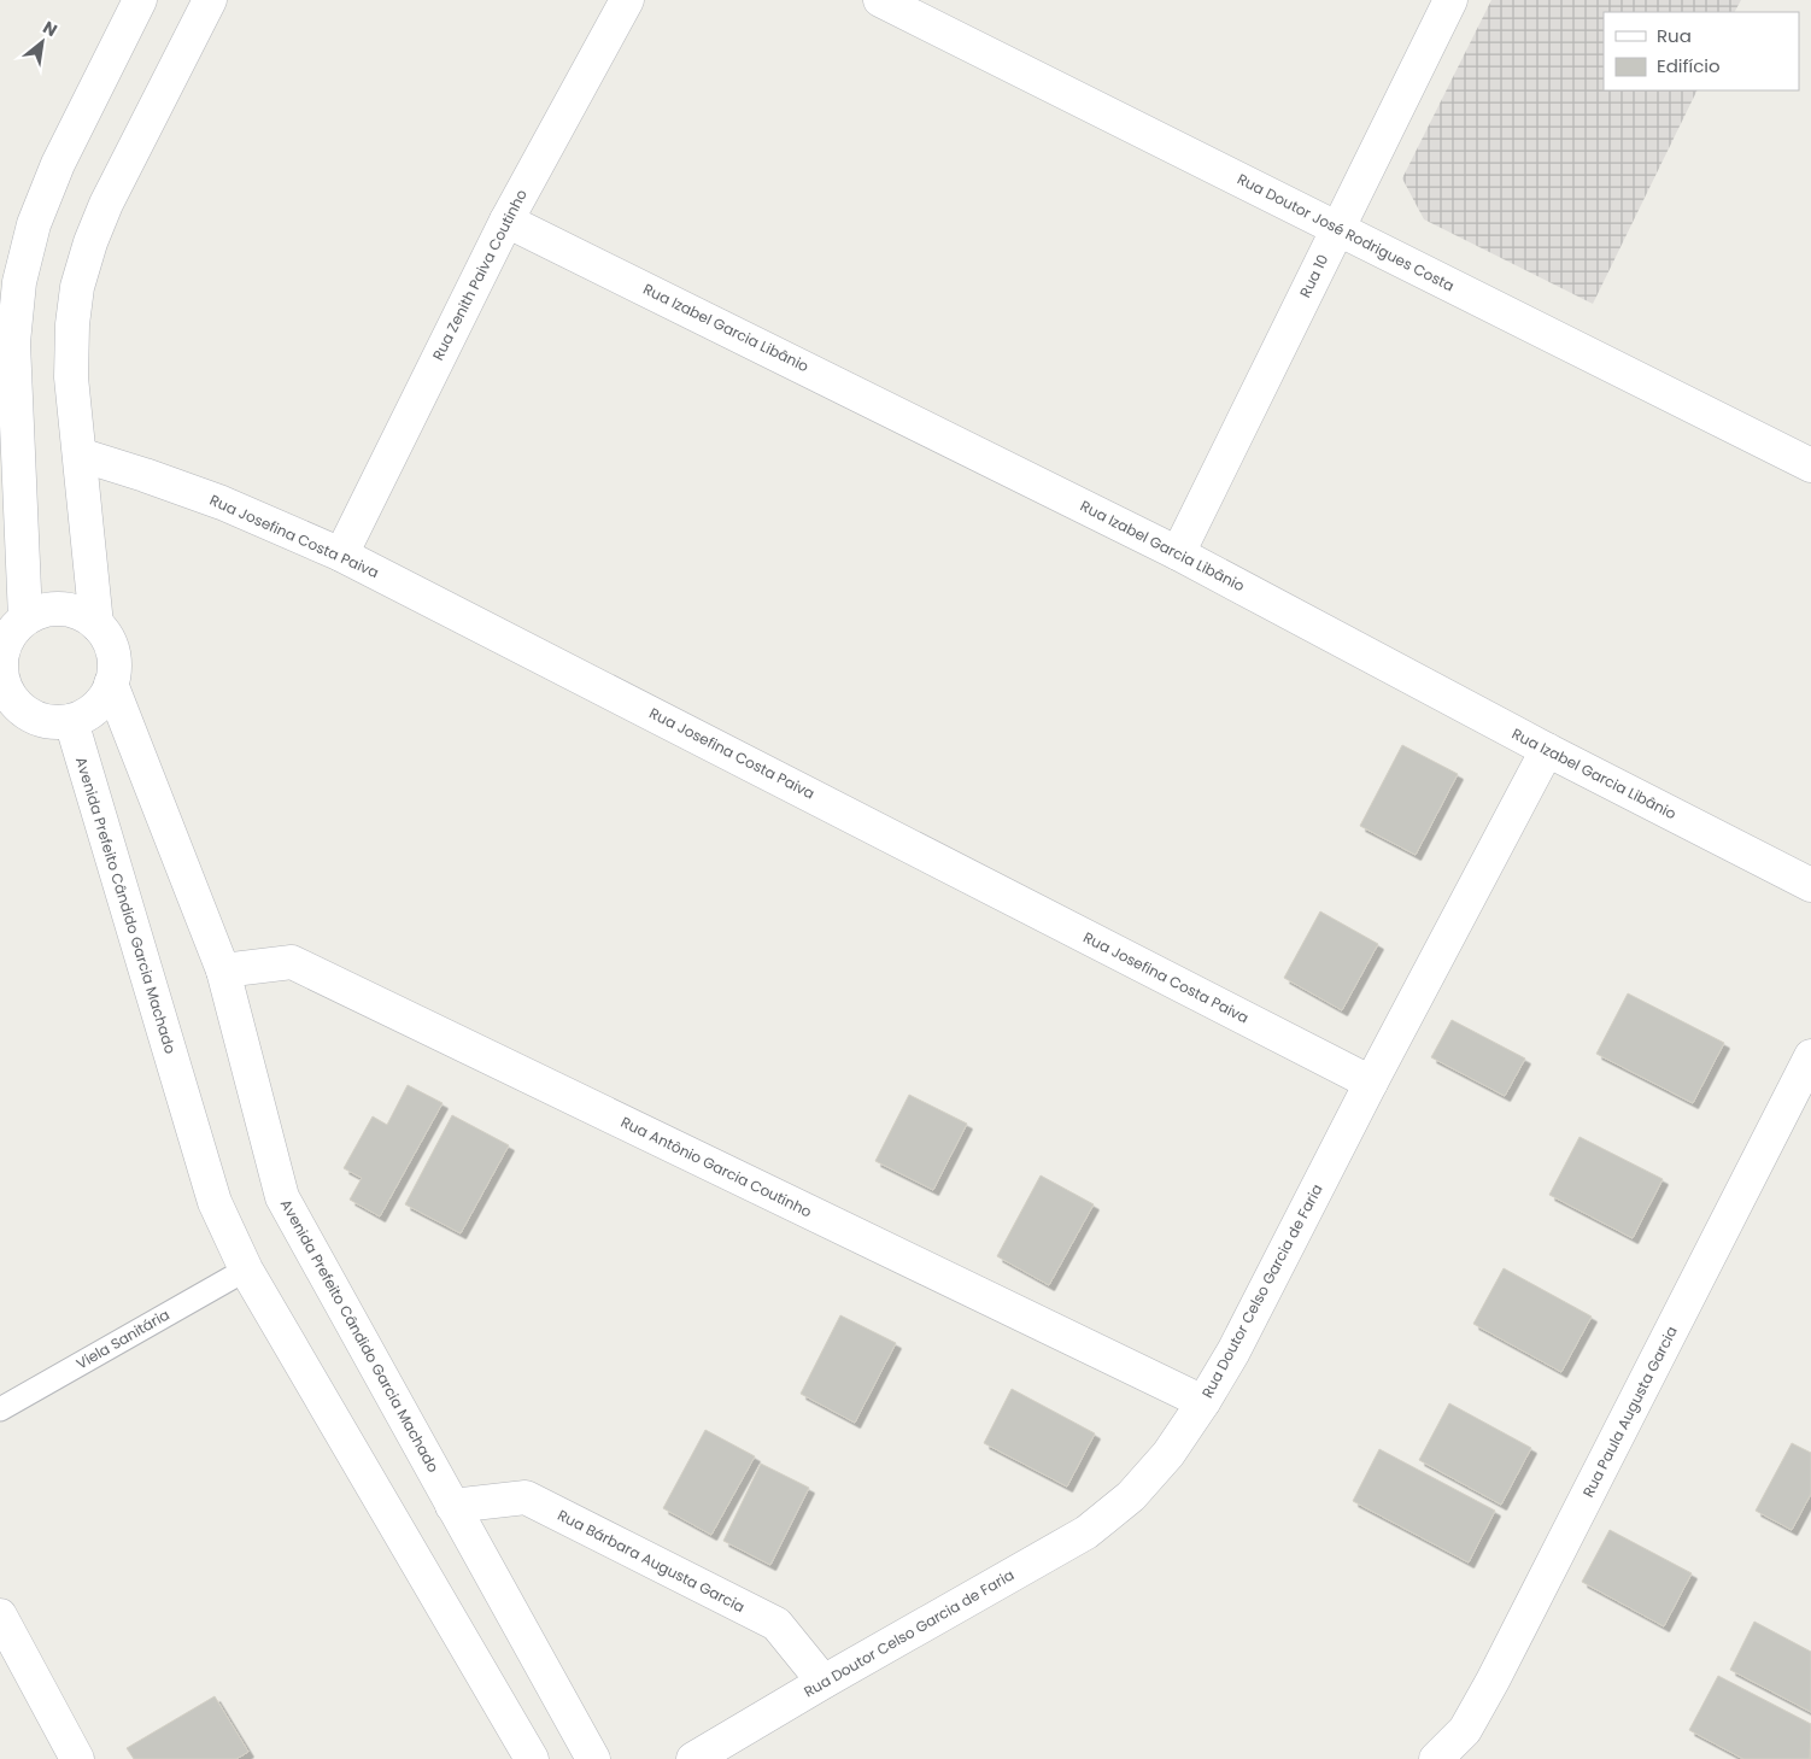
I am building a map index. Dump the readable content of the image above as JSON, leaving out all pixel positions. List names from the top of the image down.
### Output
{
  "streets": {
    "street": [
      "Rua Doutor José Rodrigues Costa",
      "Rua Zenith Paiva Coutinho",
      "Rua 10",
      "Rua Izabel Garcia Libânio",
      "Rua Josefina Costa Paiva",
      "Avenida Prefeito Cândido Garcia Machado",
      "Rua Antônio Garcia Coutinho",
      "Rua Doutor Celso Garcia de Faria",
      "Rua Paula Augusta Garcia",
      "Rua Bárbara Augusta Garcia"
    ],
    "lane": ["Viela Sanitária"]
  },
  "crossings": [
    ["Rua Doutor José Rodrigues Costa", "Rua 10"],
    ["Rua Zenith Paiva Coutinho", "Rua Izabel Garcia Libânio"],
    ["Rua Zenith Paiva Coutinho", "Rua Josefina Costa Paiva"],
    ["Rua 10", "Rua Izabel Garcia Libânio"],
    ["Rua Izabel Garcia Libânio", "Rua Doutor Celso Garcia de Faria"],
    ["Rua Josefina Costa Paiva", "Avenida Prefeito Cândido Garcia Machado"],
    ["Rua Josefina Costa Paiva", "Rua Doutor Celso Garcia de Faria"],
    ["Avenida Prefeito Cândido Garcia Machado", "Rua Antônio Garcia Coutinho"],
    ["Avenida Prefeito Cândido Garcia Machado", "Viela Sanitária"],
    ["Avenida Prefeito Cândido Garcia Machado", "Rua Bárbara Augusta Garcia"],
    ["Rua Antônio Garcia Coutinho", "Rua Doutor Celso Garcia de Faria"],
    ["Rua Doutor Celso Garcia de Faria", "Rua Bárbara Augusta Garcia"]
  ],
  "legend": ["Rua", "Edifício"],
  "north": "top right"
}
